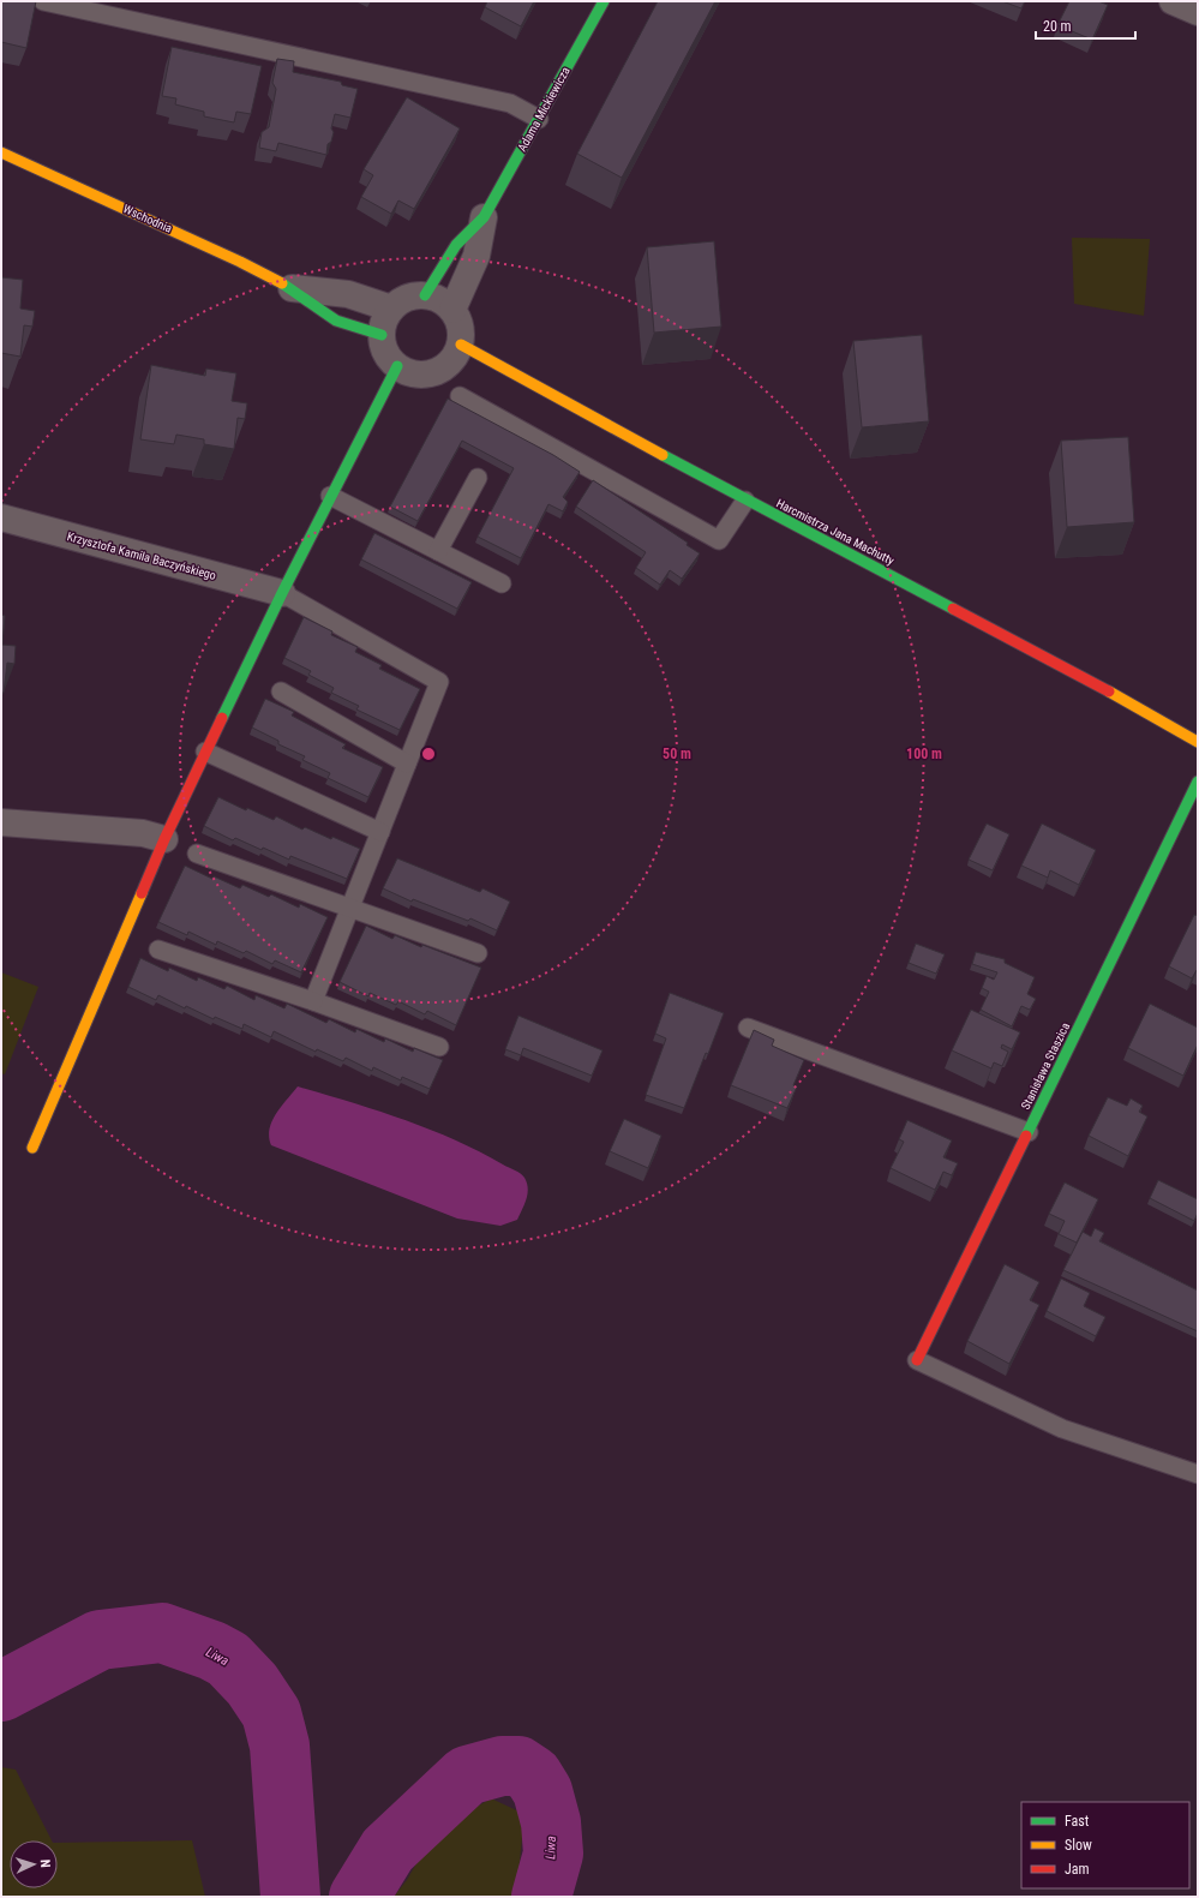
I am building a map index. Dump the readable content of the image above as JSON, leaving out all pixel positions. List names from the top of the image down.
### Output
{
  "streets": {
    "street": [
      "Adama Mickiewicza",
      "Wschodnia",
      "Harcmistrza Jana Machutty",
      "Krzysztofa Kamila Baczyńskiego",
      "Stanisława Staszica"
    ]
  },
  "crossings": [
    ["Adama Mickiewicza", "Wschodnia"],
    ["Adama Mickiewicza", "Harcmistrza Jana Machutty"],
    ["Wschodnia", "Harcmistrza Jana Machutty"]
  ],
  "water": ["Liwa"],
  "legend": ["Fast", "Slow", "Jam"],
  "scale_bar": "20 m",
  "north": "right",
  "rings": ["50 m", "100 m"]
}
